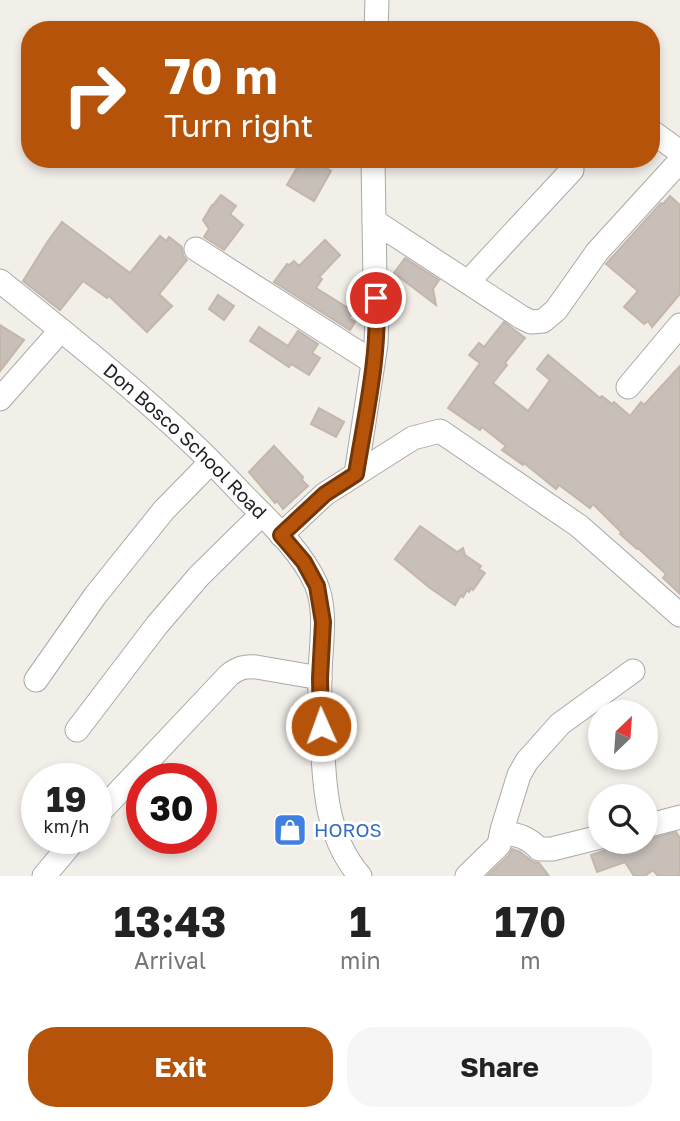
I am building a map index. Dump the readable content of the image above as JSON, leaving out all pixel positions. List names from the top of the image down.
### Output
{
  "streets": {
    "street": ["Don Bosco School Road"]
  },
  "places": {
    "shop": ["HOROS"]
  },
  "north": "top right",
  "page": {
    "turn": ["70 m", "Turn right"],
    "speed": "19 km/h",
    "limit": "30",
    "eta": [
      "13:43",
      "Arrival",
      "1",
      "min",
      "170",
      "m"
    ],
    "buttons": ["Exit", "Share"]
  }
}
